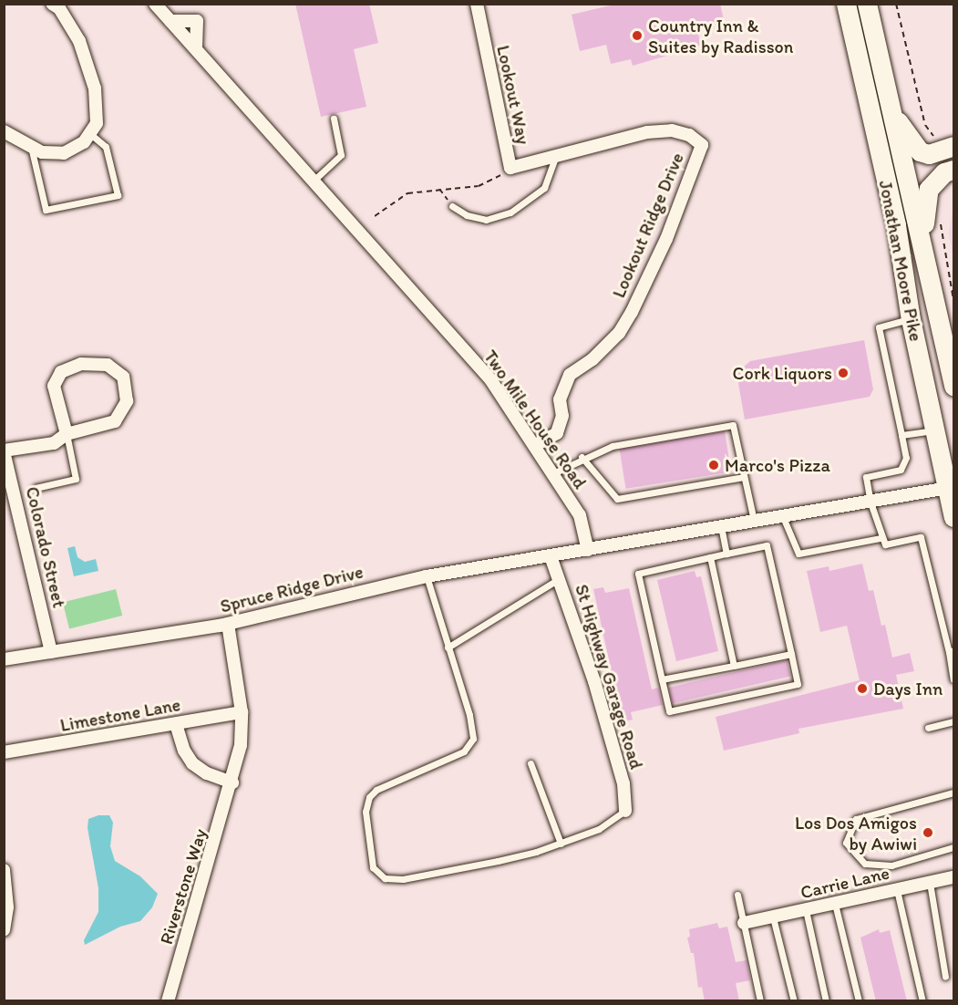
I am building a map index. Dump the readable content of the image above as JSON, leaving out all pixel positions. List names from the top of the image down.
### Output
{
  "streets": {
    "highway": ["Jonathan Moore Pike"],
    "street": [
      "Lookout Way",
      "Lookout Ridge Drive",
      "Two Mile House Road",
      "Colorado Street",
      "Spruce Ridge Drive",
      "St Highway Garage Road",
      "Limestone Lane",
      "Carrie Lane",
      "Riverstone Way"
    ]
  },
  "crossings": [
    ["Lookout Way", "Lookout Ridge Drive"],
    ["Lookout Ridge Drive", "Two Mile House Road"],
    ["Two Mile House Road", "Spruce Ridge Drive"],
    ["Colorado Street", "Spruce Ridge Drive"],
    ["Spruce Ridge Drive", "St Highway Garage Road"],
    ["Spruce Ridge Drive", "Riverstone Way"],
    ["Limestone Lane", "Riverstone Way"]
  ],
  "places": [
    "Country Inn & Suites by Radisson",
    "Cork Liquors",
    "Marco's Pizza",
    "Days Inn",
    "Los Dos Amigos by Awiwi"
  ]
}
